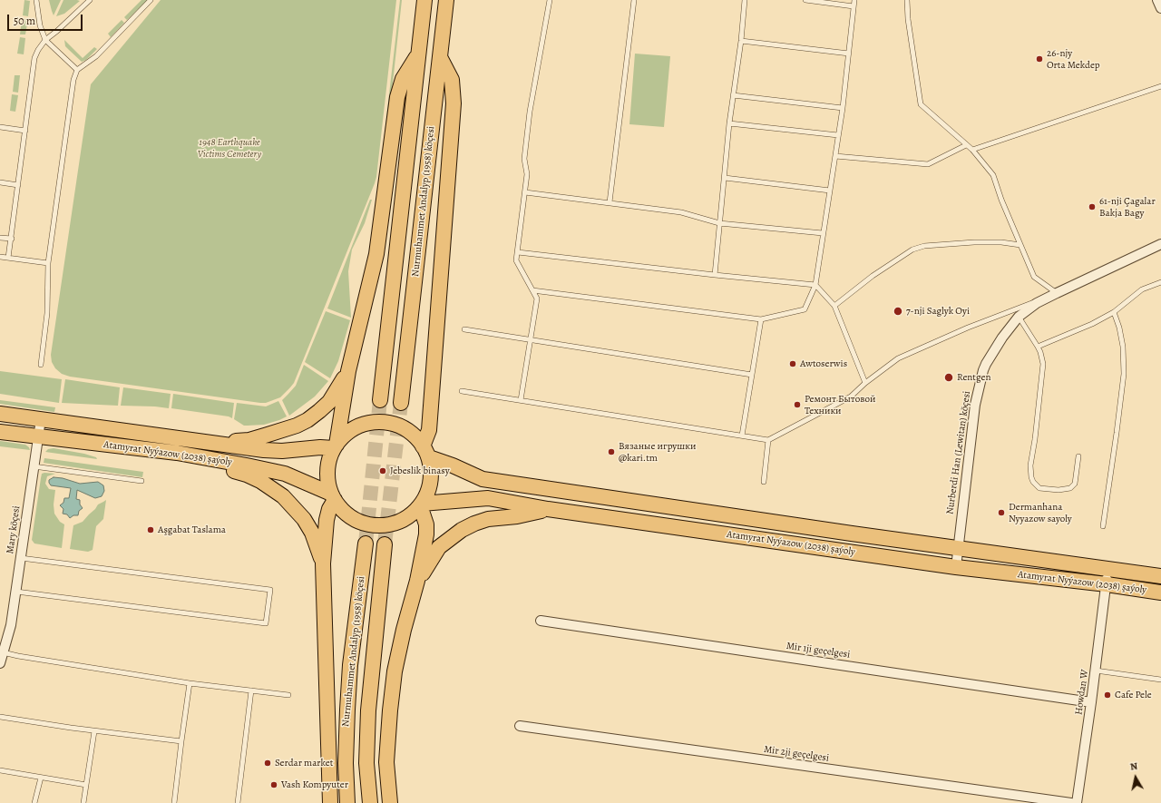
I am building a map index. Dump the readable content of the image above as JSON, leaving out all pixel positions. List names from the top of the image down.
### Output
{
  "streets": {
    "main road": ["Nurmuhammet Andalyp (1958) köçesi", "Atamyrat Nyýazow (2038) şaýoly"],
    "street": [
      "Nurberdi Han (Lewitan) köçesi",
      "Mary köçesi",
      "Mir 1ji geçelgesi",
      "Howdan W",
      "Mir 2ji geçelgesi"
    ]
  },
  "crossings": [
    ["Nurberdi Han (Lewitan) köçesi", "Atamyrat Nyýazow (2038) şaýoly"],
    ["Atamyrat Nyýazow (2038) şaýoly", "Mary köçesi"],
    ["Atamyrat Nyýazow (2038) şaýoly", "Howdan W"],
    ["Mir 1ji geçelgesi", "Howdan W"]
  ],
  "parks": ["1948 Earthquake Victims Cemetery"],
  "places": [
    "26-njy Orta Mekdep",
    "61-nji Çagalar Bakja Bagy",
    "7-nji Saglyk Oyi",
    "Awtoserwis",
    "Rentgen",
    "Ремонт Бытовой Техники",
    "Вязаные игрушки @kari.tm",
    "Jebeslik binasy",
    "Dermanhana Nyyazow sayoly",
    "Aşgabat Taslama",
    "Cafe Pele",
    "Serdar market",
    "Vash Kompyuter"
  ],
  "scale_bar": "50 m",
  "north": "top"
}
